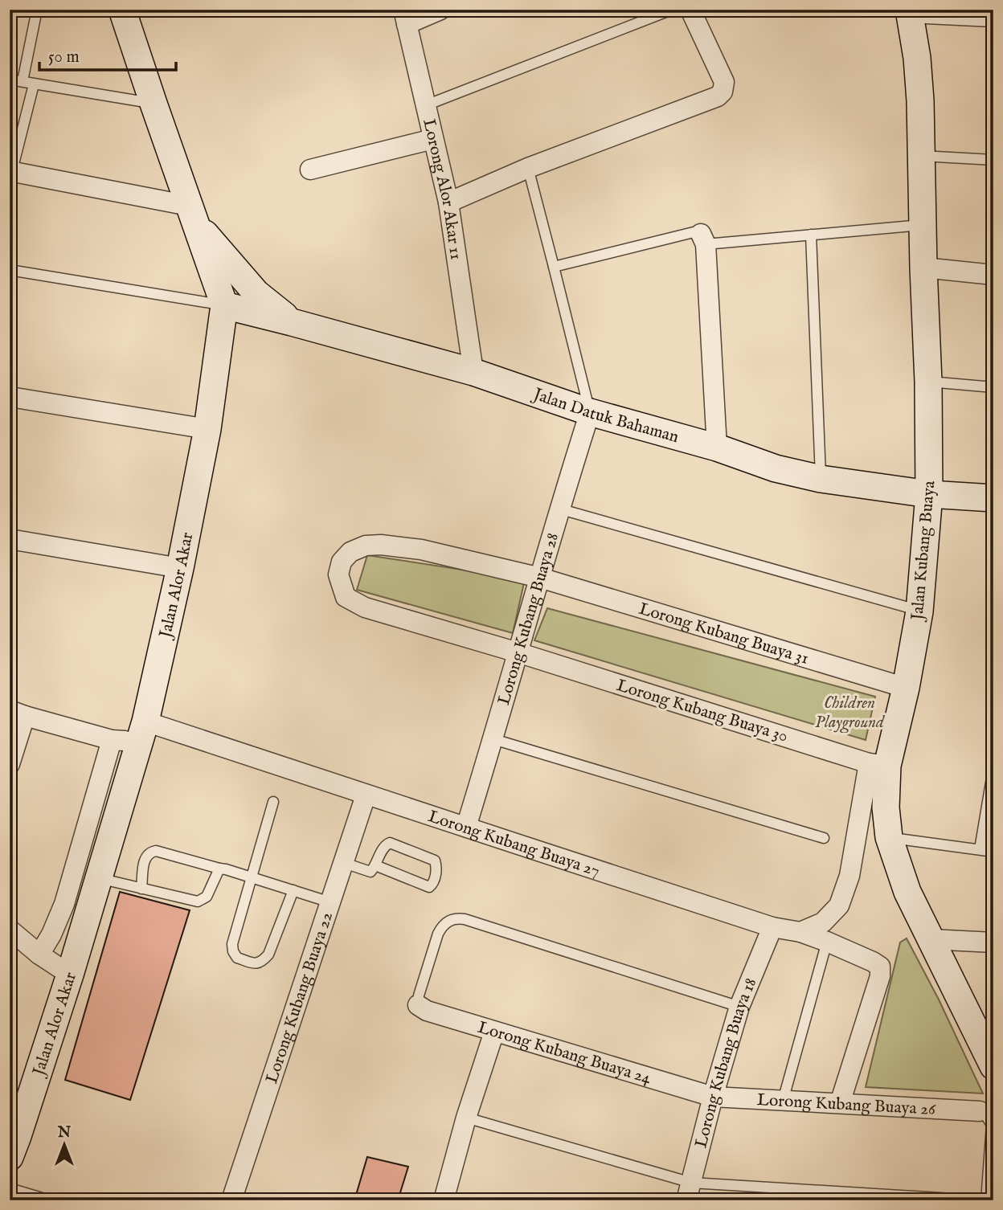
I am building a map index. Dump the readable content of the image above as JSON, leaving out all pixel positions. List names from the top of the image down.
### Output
{
  "streets": {
    "street": [
      "Lorong Alor Akar 11",
      "Jalan Datuk Bahaman",
      "Jalan Kubang Buaya",
      "Jalan Alor Akar",
      "Lorong Kubang Buaya 28",
      "Lorong Kubang Buaya 31",
      "Lorong Kubang Buaya 30",
      "Lorong Kubang Buaya 27",
      "Lorong Kubang Buaya 22",
      "Lorong Kubang Buaya 24",
      "Lorong Kubang Buaya 18",
      "Lorong Kubang Buaya 26"
    ]
  },
  "crossings": [
    ["Lorong Alor Akar 11", "Jalan Datuk Bahaman"],
    ["Jalan Datuk Bahaman", "Jalan Kubang Buaya"],
    ["Jalan Datuk Bahaman", "Jalan Alor Akar"],
    ["Jalan Datuk Bahaman", "Lorong Kubang Buaya 28"],
    ["Jalan Kubang Buaya", "Lorong Kubang Buaya 31"],
    ["Jalan Kubang Buaya", "Lorong Kubang Buaya 30"],
    ["Jalan Alor Akar", "Lorong Kubang Buaya 27"],
    ["Lorong Kubang Buaya 28", "Lorong Kubang Buaya 31"],
    ["Lorong Kubang Buaya 28", "Lorong Kubang Buaya 30"],
    ["Lorong Kubang Buaya 28", "Lorong Kubang Buaya 27"],
    ["Lorong Kubang Buaya 31", "Lorong Kubang Buaya 30"],
    ["Lorong Kubang Buaya 27", "Lorong Kubang Buaya 22"],
    ["Lorong Kubang Buaya 27", "Lorong Kubang Buaya 18"],
    ["Lorong Kubang Buaya 27", "Lorong Kubang Buaya 26"],
    ["Lorong Kubang Buaya 24", "Lorong Kubang Buaya 18"],
    ["Lorong Kubang Buaya 24", "Lorong Kubang Buaya 26"],
    ["Lorong Kubang Buaya 18", "Lorong Kubang Buaya 26"]
  ],
  "parks": ["Children Playground"],
  "scale_bar": "50 m",
  "north": "top"
}
